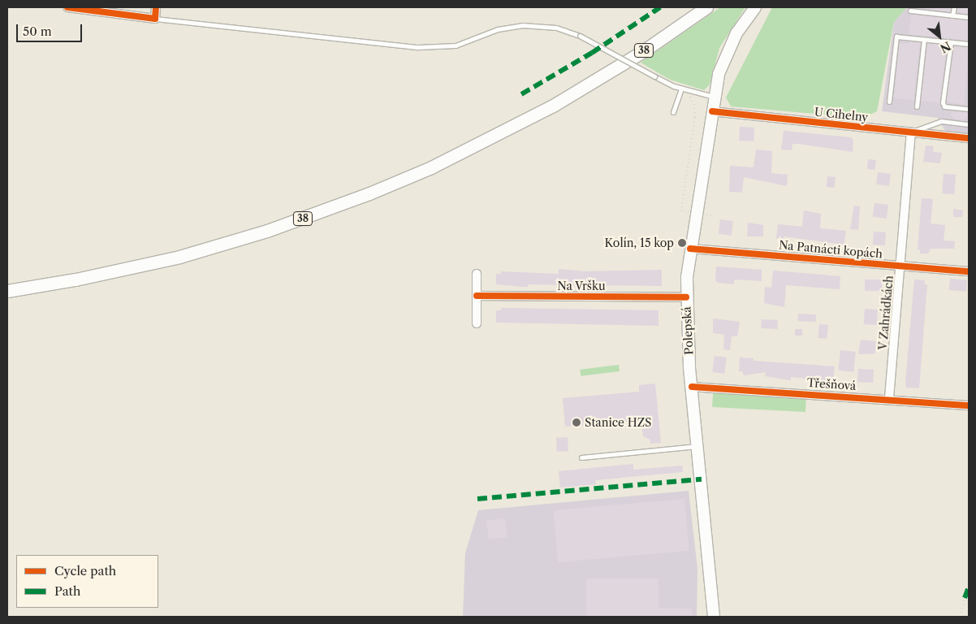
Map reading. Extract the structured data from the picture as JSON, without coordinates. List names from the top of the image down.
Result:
{
  "streets": {
    "main road": ["38", "Polepská"],
    "street": [
      "U Cihelny",
      "Na Patnácti kopách",
      "Na Vršku",
      "V Zahrádkách",
      "Třešňová"
    ]
  },
  "crossings": [
    ["U Cihelny", "V Zahrádkách"],
    ["U Cihelny", "Polepská"],
    ["Na Patnácti kopách", "V Zahrádkách"],
    ["Na Patnácti kopách", "Polepská"],
    ["Na Vršku", "Polepská"],
    ["V Zahrádkách", "Třešňová"],
    ["Polepská", "Třešňová"]
  ],
  "places": ["Kolín, 15 kop", "Stanice HZS"],
  "legend": ["Cycle path", "Path"],
  "scale_bar": "50 m",
  "north": "bottom right"
}
